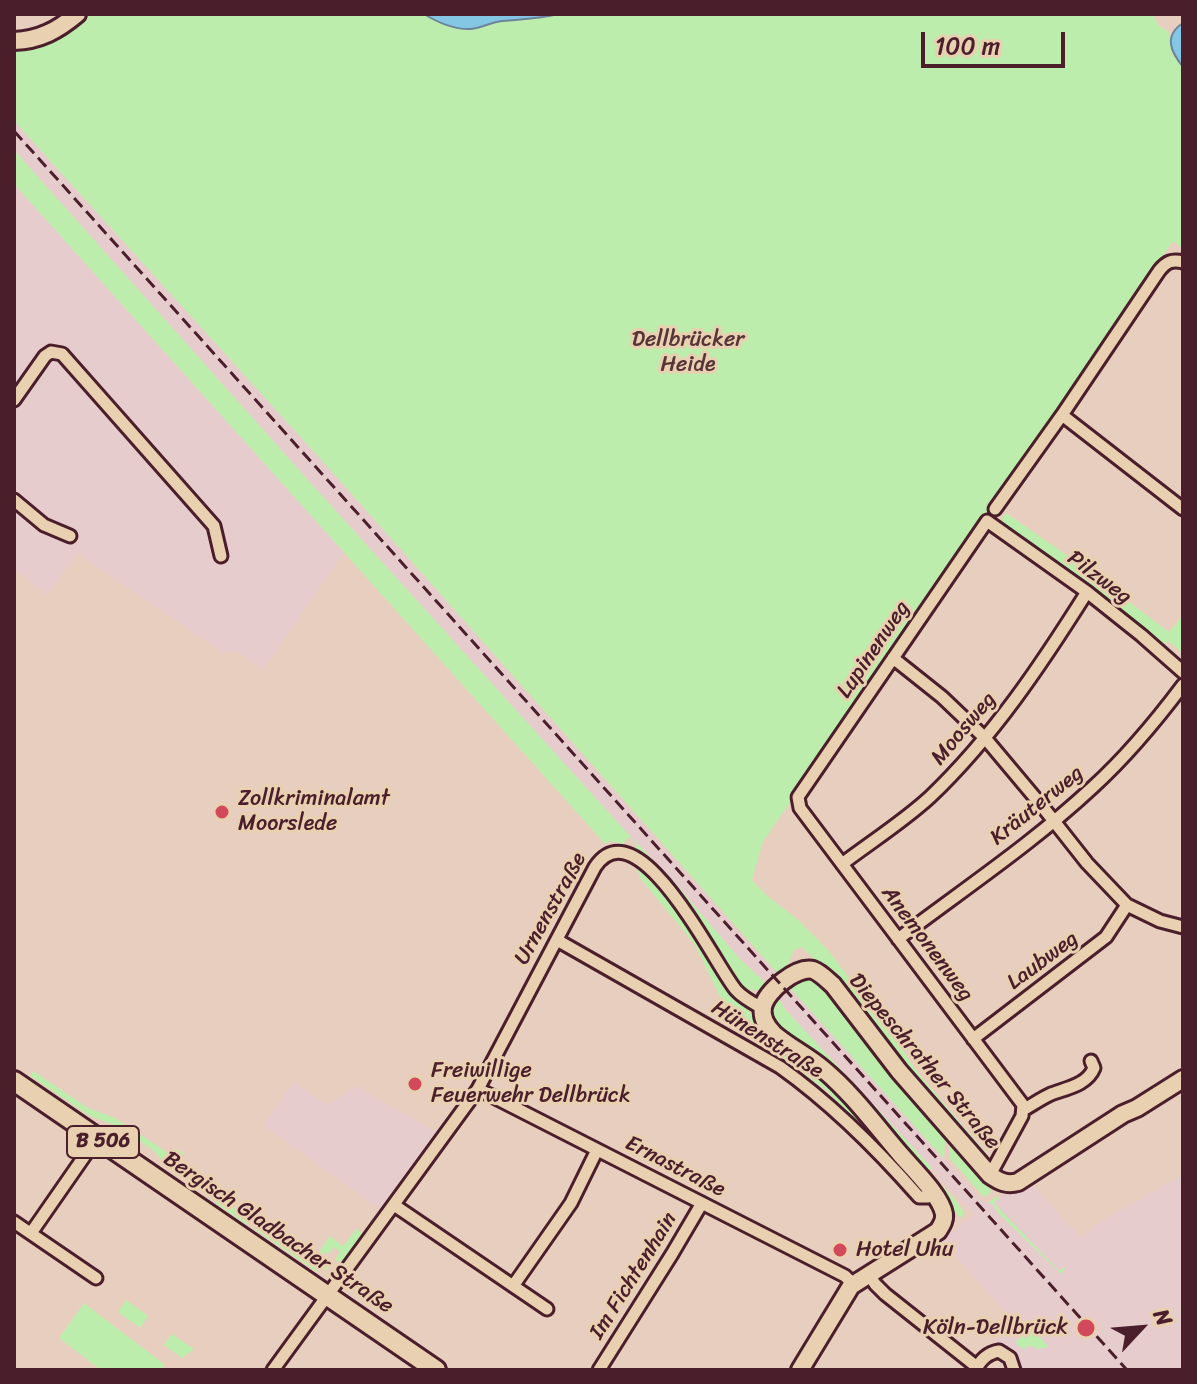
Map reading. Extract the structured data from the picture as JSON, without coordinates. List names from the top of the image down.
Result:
{
  "streets": {
    "main road": ["B 506", "Bergisch Gladbacher Straße"],
    "street": [
      "Pilzweg",
      "Lupinenweg",
      "Moosweg",
      "Kräuterweg",
      "Urnenstraße",
      "Anemonenweg",
      "Laubweg",
      "Hünenstraße",
      "Diepeschrather Straße",
      "Ernastraße",
      "Im Fichtenhain"
    ]
  },
  "crossings": [
    ["Pilzweg", "Lupinenweg"],
    ["Pilzweg", "Moosweg"],
    ["Lupinenweg", "Anemonenweg"],
    ["Moosweg", "Anemonenweg"],
    ["Kräuterweg", "Anemonenweg"],
    ["Urnenstraße", "Hünenstraße"],
    ["Urnenstraße", "Diepeschrather Straße"],
    ["Urnenstraße", "Ernastraße"],
    ["Urnenstraße", "Bergisch Gladbacher Straße"],
    ["Anemonenweg", "Laubweg"],
    ["Ernastraße", "Im Fichtenhain"]
  ],
  "parks": ["Dellbrücker Heide"],
  "places": [
    "Zollkriminalamt Moorslede",
    "Freiwillige Feuerwehr Dellbrück",
    "Hotel Uhu",
    "Köln-Dellbrück"
  ],
  "scale_bar": "100 m",
  "north": "top right"
}
